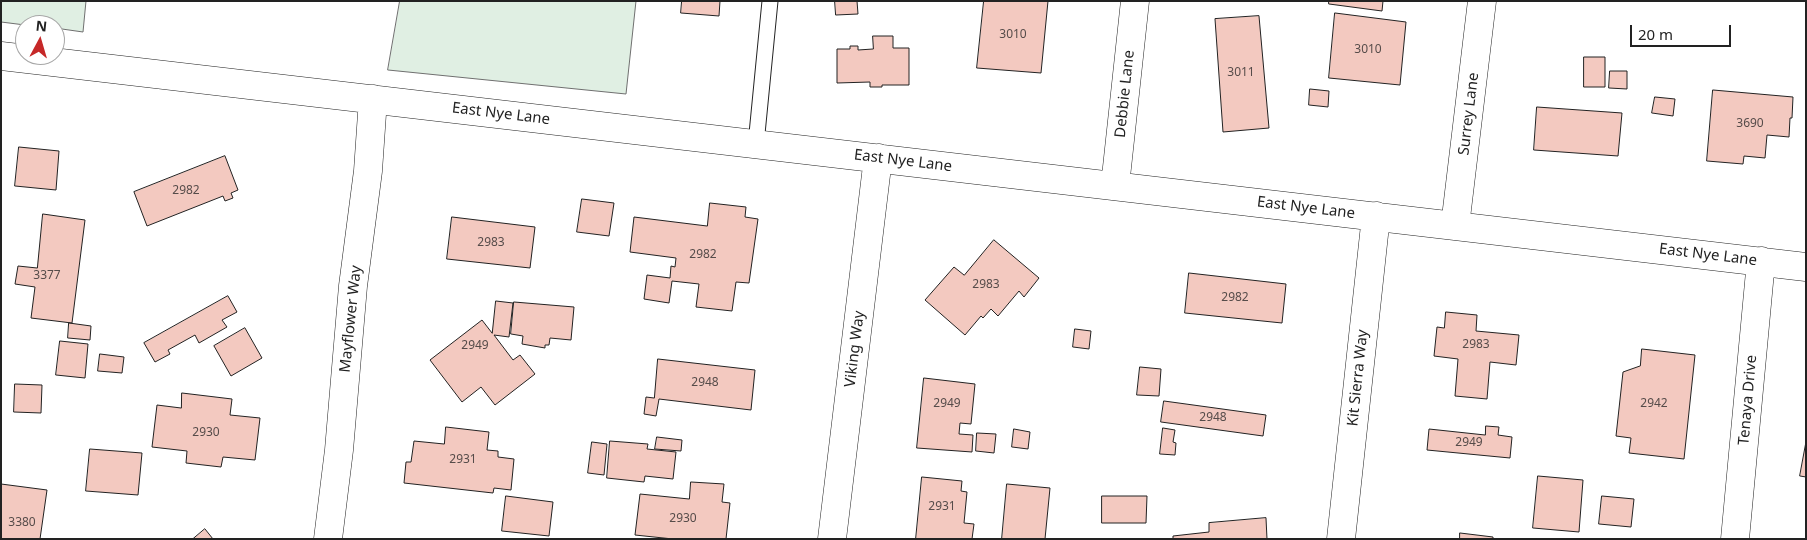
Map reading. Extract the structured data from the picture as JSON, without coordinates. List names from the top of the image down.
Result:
{
  "streets": {
    "street": [
      "Debbie Lane",
      "East Nye Lane",
      "Surrey Lane",
      "Mayflower Way",
      "Viking Way",
      "Kit Sierra Way",
      "Tenaya Drive"
    ]
  },
  "crossings": [
    ["Debbie Lane", "East Nye Lane"],
    ["East Nye Lane", "Surrey Lane"],
    ["East Nye Lane", "Mayflower Way"],
    ["East Nye Lane", "Viking Way"],
    ["East Nye Lane", "Kit Sierra Way"],
    ["East Nye Lane", "Tenaya Drive"]
  ],
  "house_numbers": [
    "3010",
    "3010",
    "3011",
    "3690",
    "2982",
    "2983",
    "2982",
    "3377",
    "2983",
    "2982",
    "2983",
    "2949",
    "2948",
    "2949",
    "2942",
    "2948",
    "2930",
    "2949",
    "2931",
    "2931",
    "2930",
    "3380"
  ],
  "scale_bar": "20 m",
  "north": "top"
}
